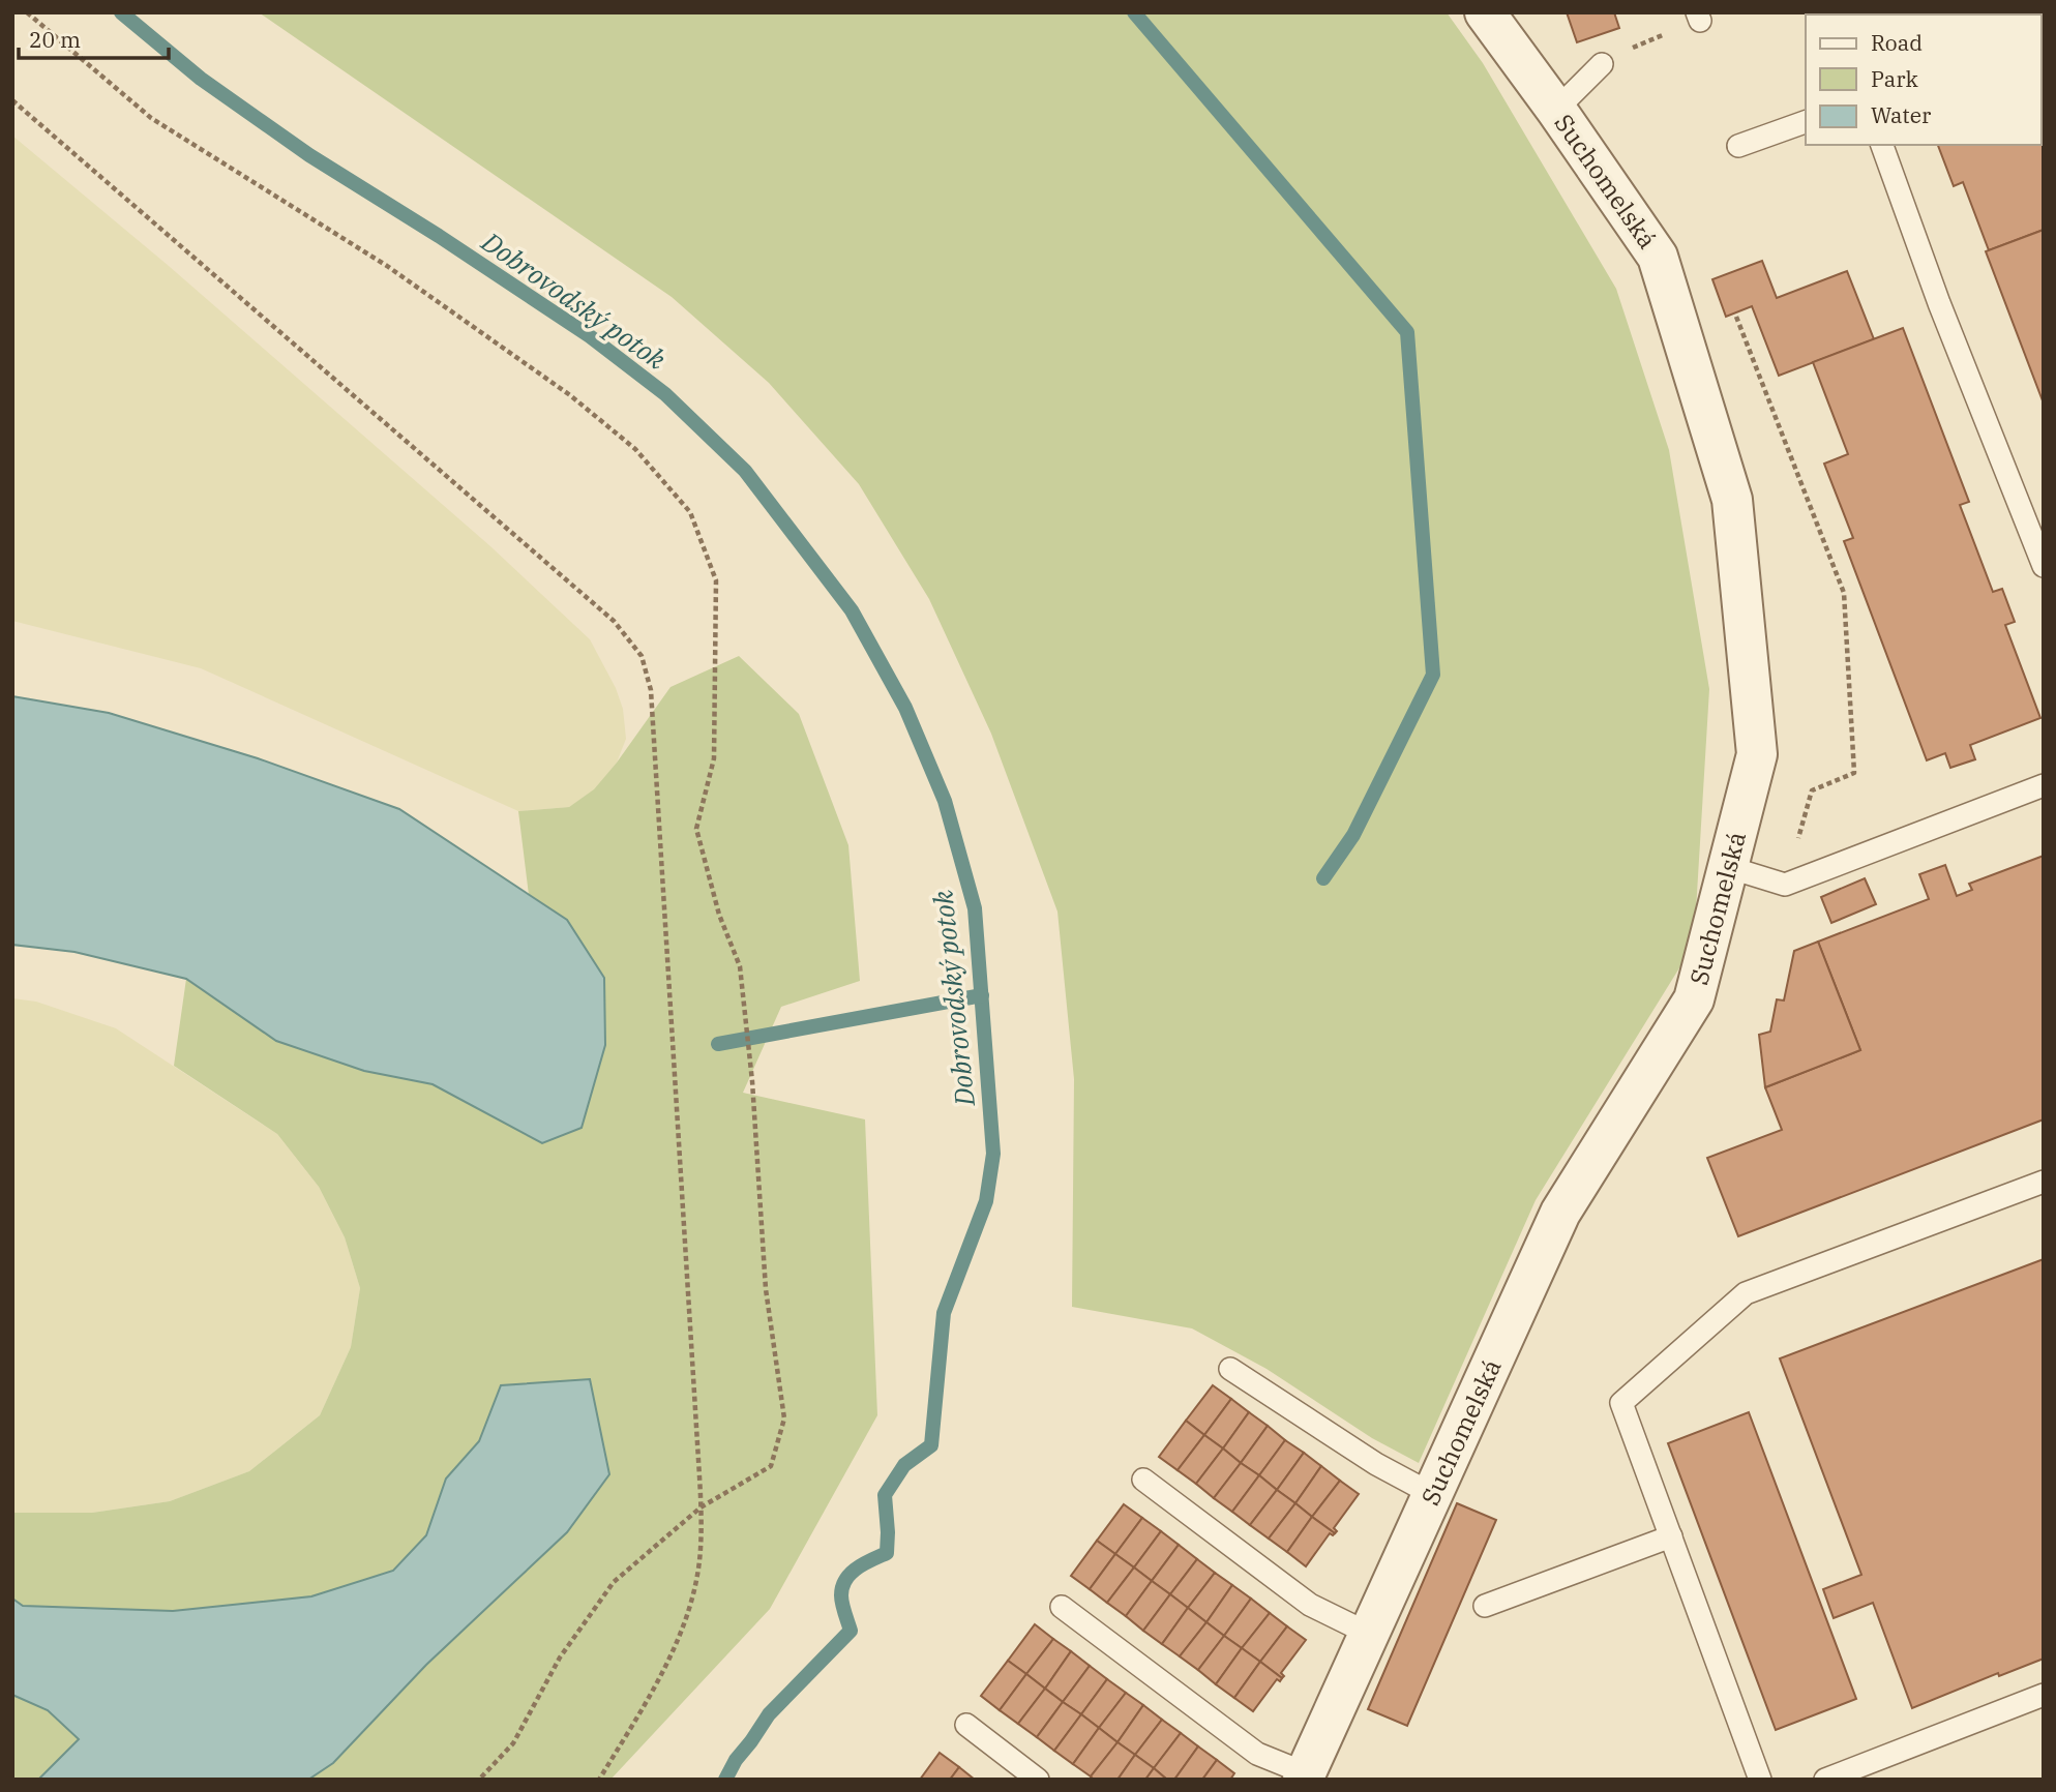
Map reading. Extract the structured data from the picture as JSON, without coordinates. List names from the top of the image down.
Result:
{
  "streets": {
    "street": ["Suchomelská"]
  },
  "water": ["Dobrovodský potok"],
  "legend": ["Road", "Park", "Water"],
  "scale_bar": "20 m"
}
